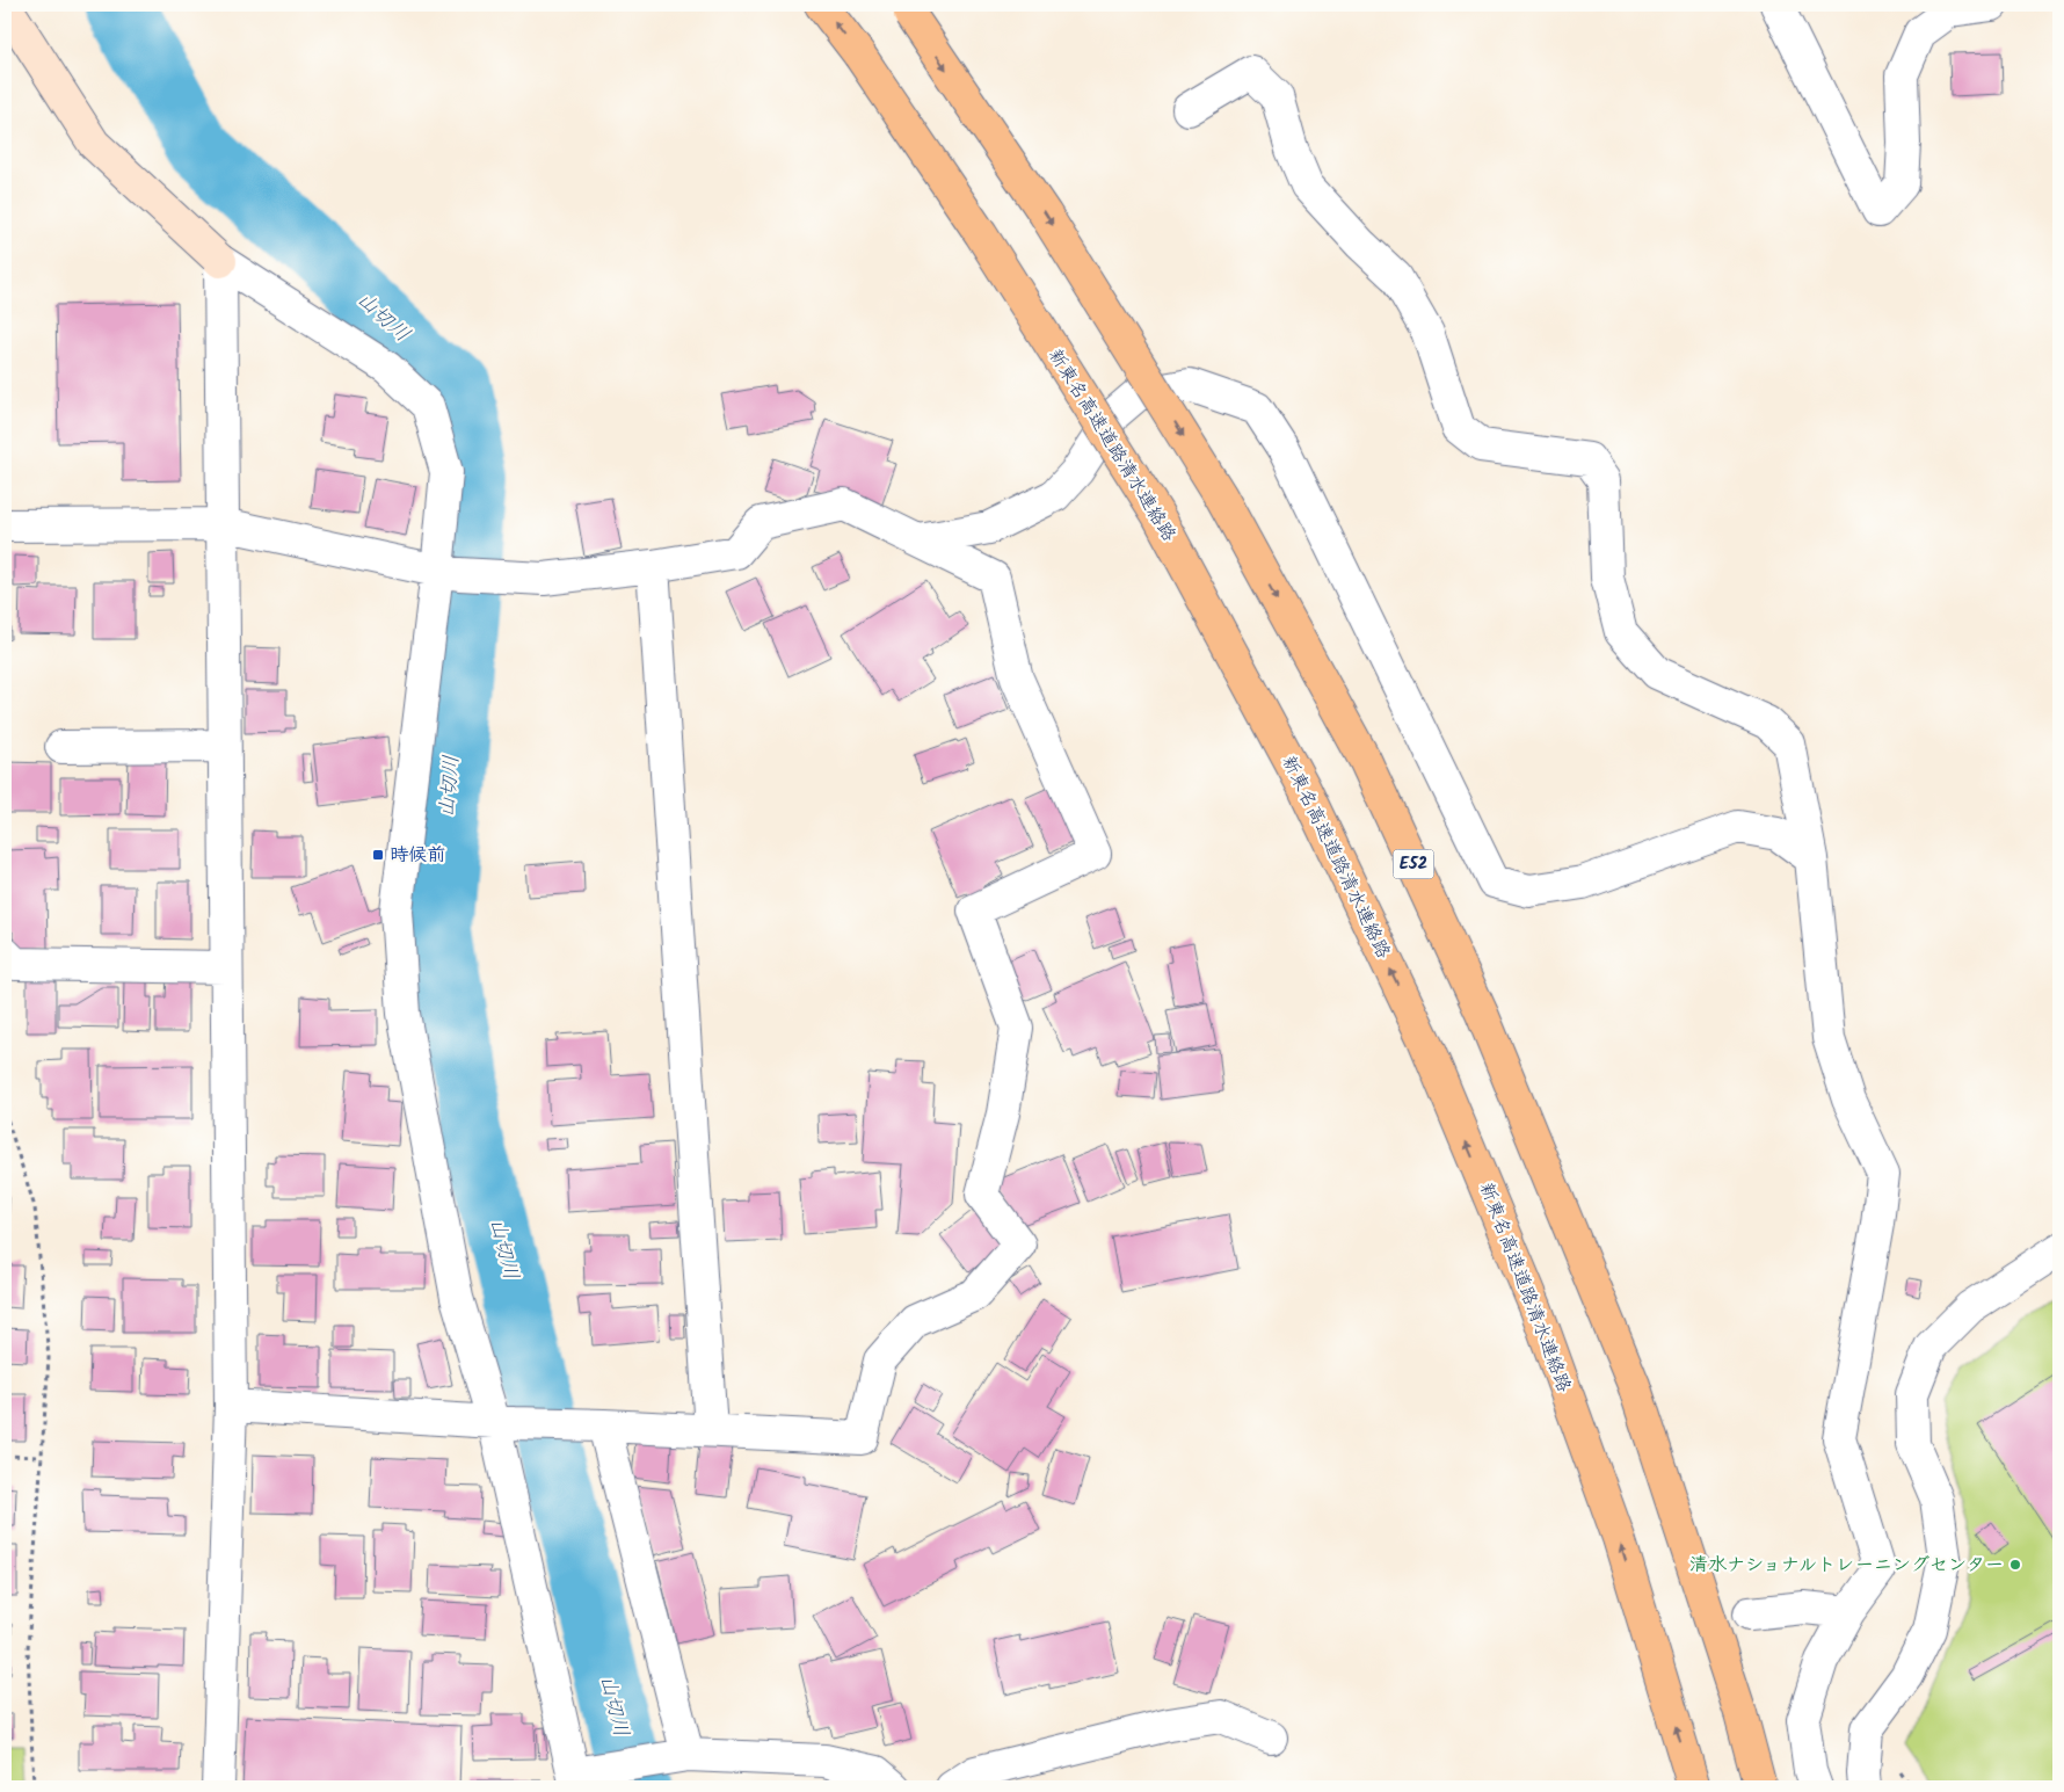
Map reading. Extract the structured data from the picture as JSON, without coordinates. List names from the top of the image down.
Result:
{
  "streets": {
    "highway": ["新東名高速道路清水連絡路", "E52"]
  },
  "water": ["山切川"],
  "places": {
    "transit": ["時候前"],
    "other": ["清水ナショナルトレーニングセンター"]
  }
}
